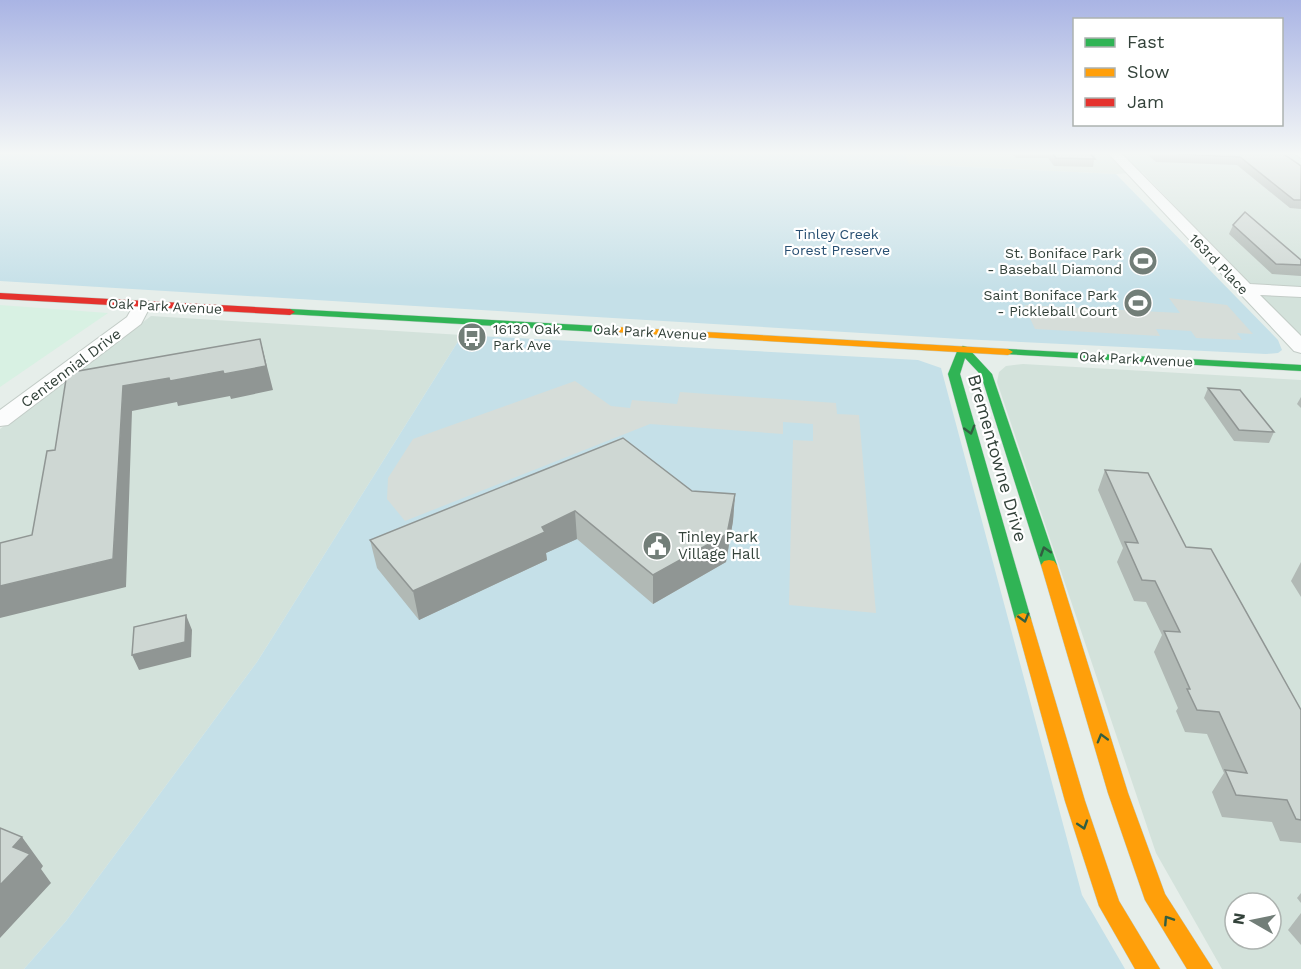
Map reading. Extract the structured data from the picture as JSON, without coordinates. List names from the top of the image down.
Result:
{
  "streets": {
    "street": [
      "163rd Place",
      "Oak Park Avenue",
      "Centennial Drive",
      "Brementowne Drive"
    ]
  },
  "crossings": [
    ["Oak Park Avenue", "Centennial Drive"],
    ["Oak Park Avenue", "Brementowne Drive"]
  ],
  "parks": ["Tinley Creek Forest Preserve"],
  "places": {
    "sports": ["St. Boniface Park - Baseball Diamond", "Saint Boniface Park - Pickleball Court"],
    "bus stop": ["16130 Oak Park Ave"],
    "public building": ["Tinley Park Village Hall"]
  },
  "legend": ["Fast", "Slow", "Jam"],
  "north": "left"
}
